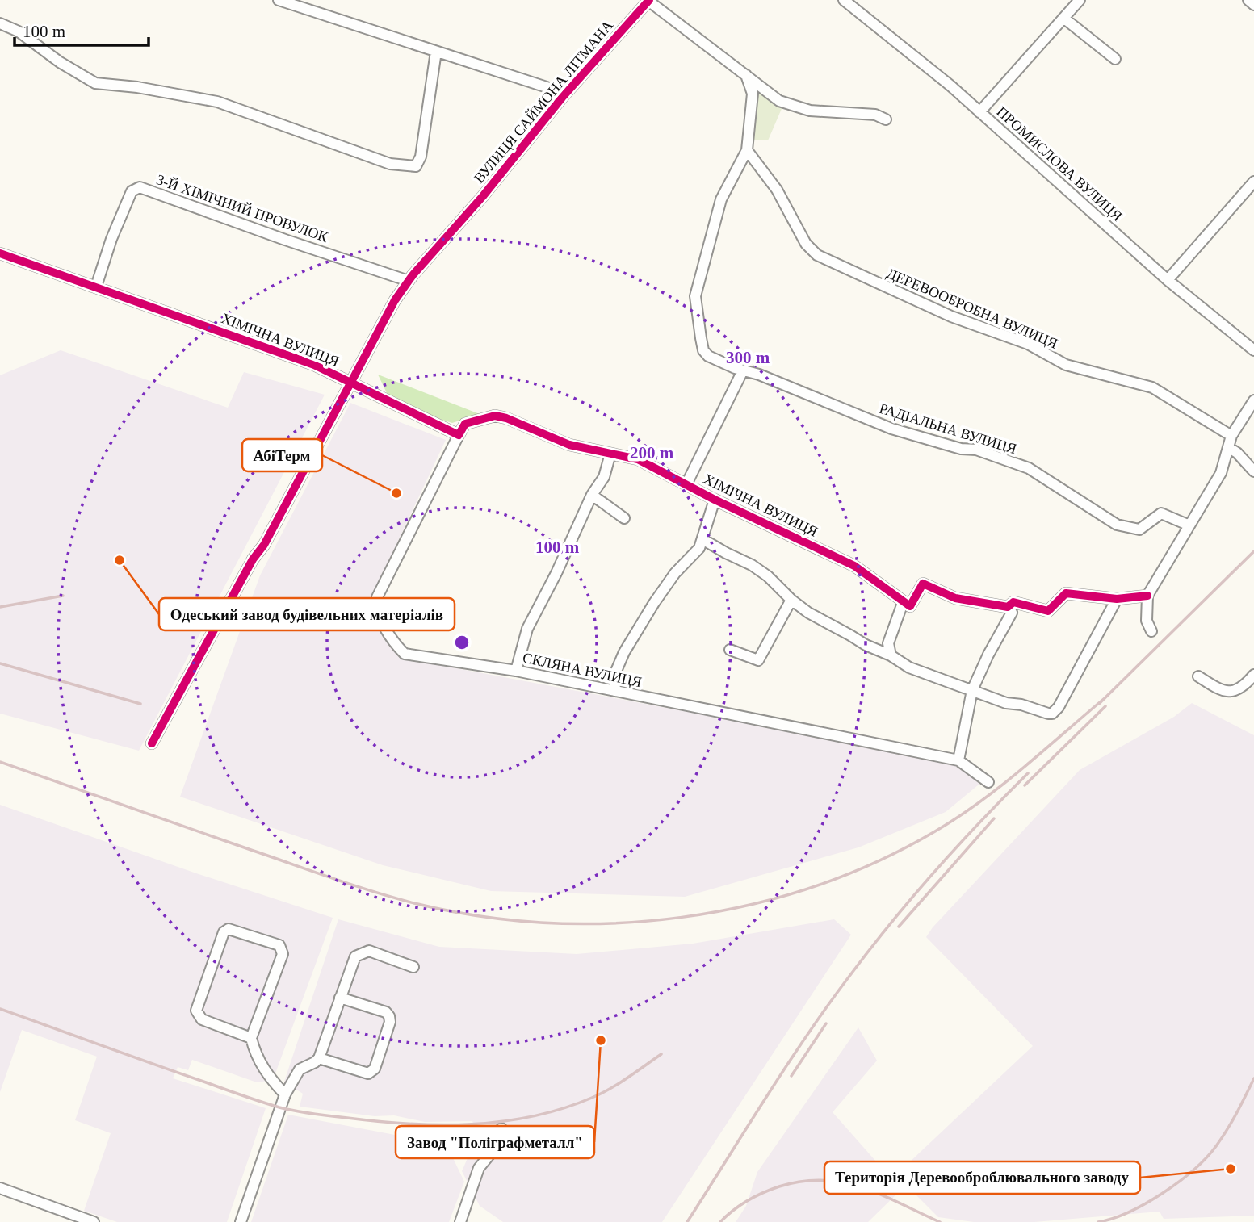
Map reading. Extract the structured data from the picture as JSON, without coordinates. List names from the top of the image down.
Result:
{
  "streets": {
    "street": [
      "ВУЛИЦЯ САЙМОНА ЛІТМАНА",
      "ПРОМИСЛОВА ВУЛИЦЯ",
      "3-Й ХІМІЧНИЙ ПРОВУЛОК",
      "ДЕРЕВООБРОБНА ВУЛИЦЯ",
      "ХІМІЧНА ВУЛИЦЯ",
      "РАДІАЛЬНА ВУЛИЦЯ",
      "СКЛЯНА ВУЛИЦЯ"
    ]
  },
  "crossings": [
    ["ВУЛИЦЯ САЙМОНА ЛІТМАНА", "3-Й ХІМІЧНИЙ ПРОВУЛОК"],
    ["3-Й ХІМІЧНИЙ ПРОВУЛОК", "ХІМІЧНА ВУЛИЦЯ"],
    ["ДЕРЕВООБРОБНА ВУЛИЦЯ", "РАДІАЛЬНА ВУЛИЦЯ"],
    ["ХІМІЧНА ВУЛИЦЯ", "СКЛЯНА ВУЛИЦЯ"]
  ],
  "places": [
    "АбіТерм",
    "Одеський завод будівельних матеріалів",
    "Завод \"Поліграфметалл\"",
    "Територія Деревооброблювального заводу"
  ],
  "scale_bar": "100 m",
  "rings": ["300 m", "200 m", "100 m"]
}
